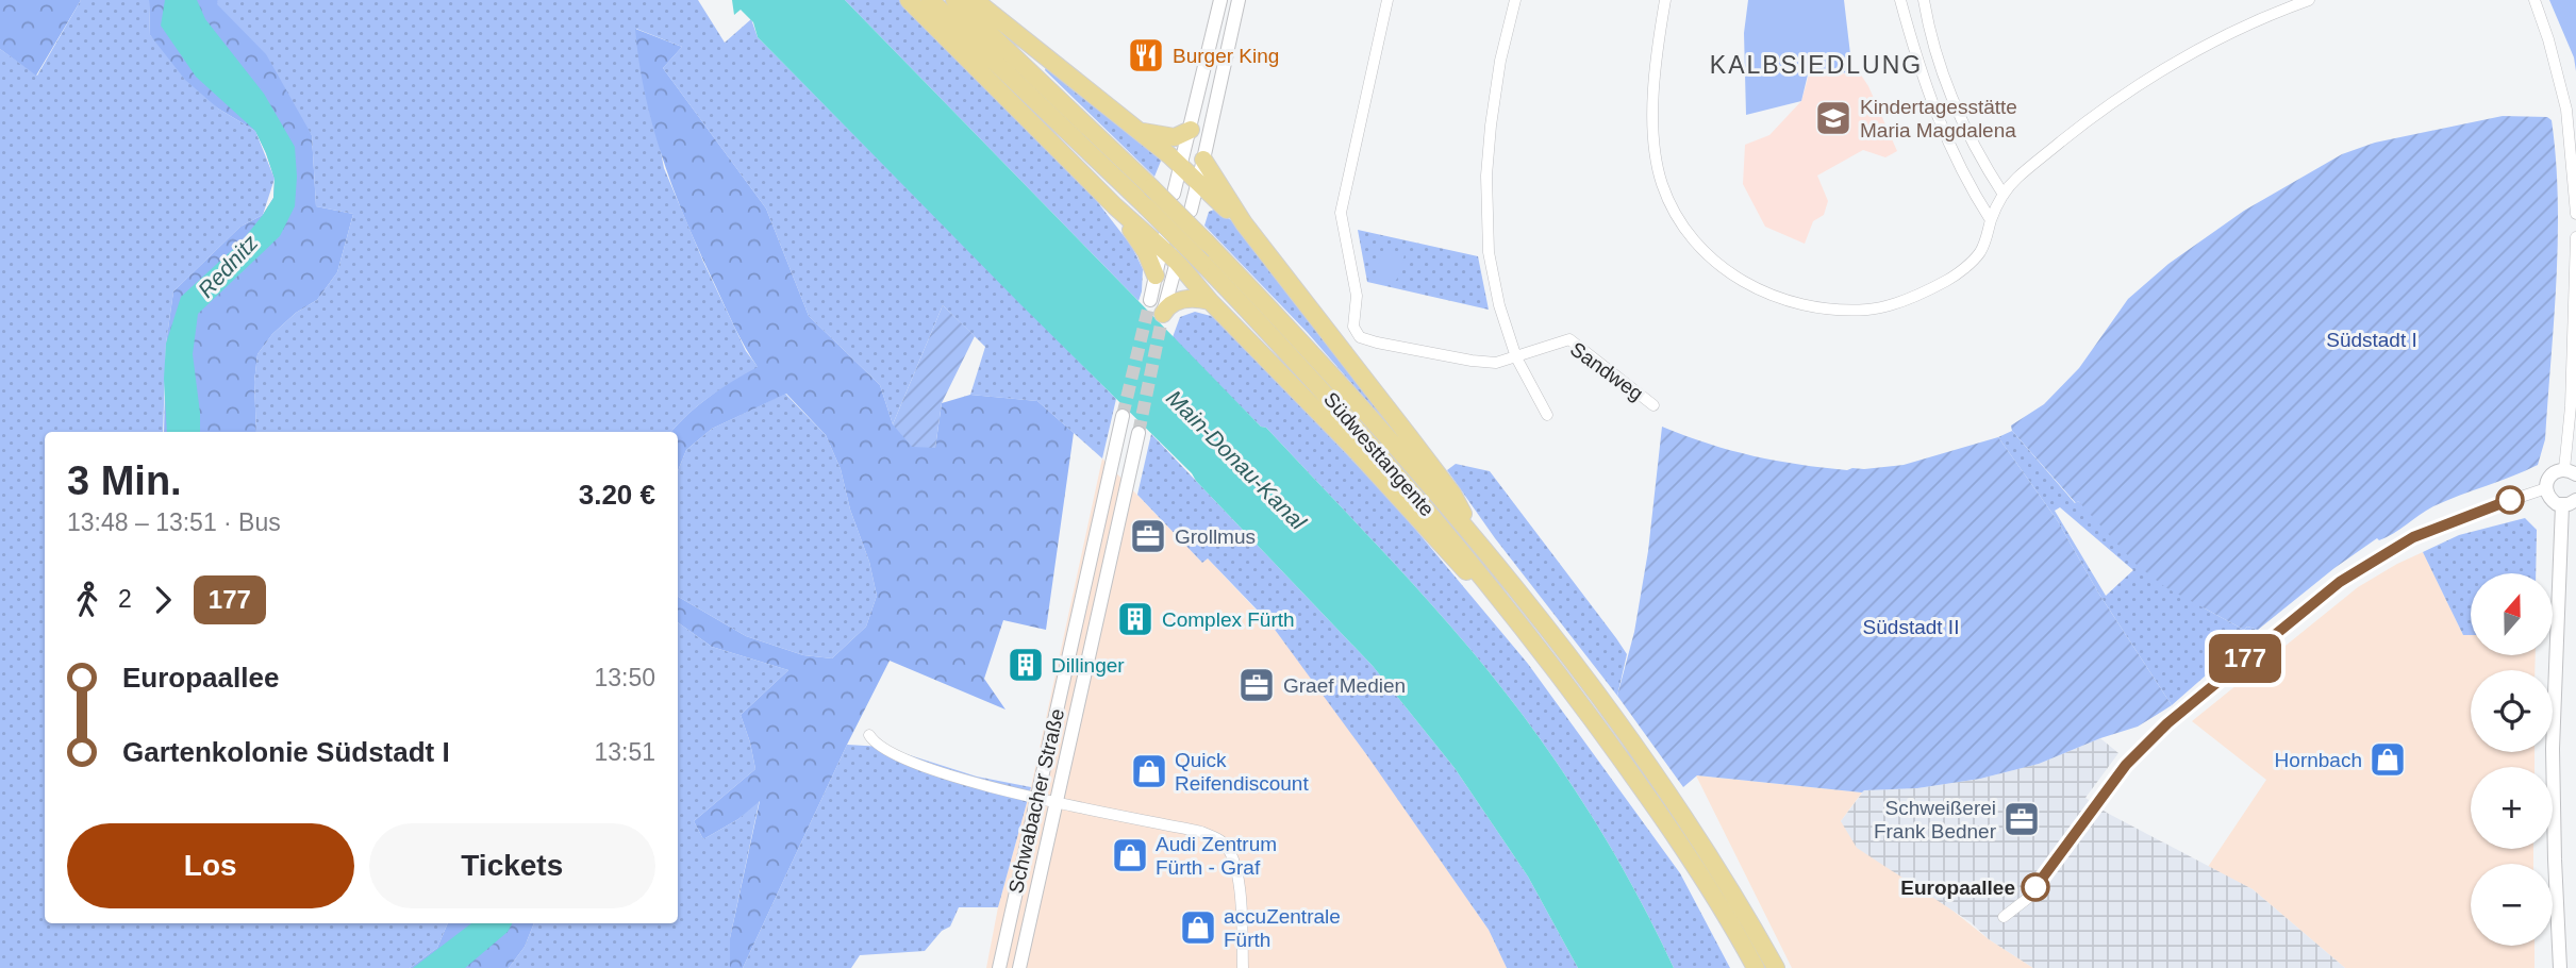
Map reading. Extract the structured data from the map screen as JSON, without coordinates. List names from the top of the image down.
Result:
{
  "streets": {
    "highway": ["Südwesttangente"],
    "main road": ["Schwabacher Straße"],
    "street": ["Sandweg"]
  },
  "districts": ["KALBSIEDLUNG"],
  "water": ["Rednitz", "Main-Donau-Kanal"],
  "parks": ["Südstadt I", "Südstadt II"],
  "places": {
    "restaurant": ["Burger King"],
    "school or university": ["Kindertagesstätte Maria Magdalena"],
    "office": ["Grollmus", "Graef Medien", "Schweißerei Frank Bedner"],
    "building": ["Complex Fürth", "Dillinger"],
    "shop": [
      "Hornbach",
      "Quick Reifendiscount",
      "Audi Zentrum Fürth - Graf",
      "accuZentrale Fürth"
    ],
    "other": ["Europaallee"]
  },
  "lines": ["bus line 177"],
  "north": "top",
  "page": {
    "on_map": "177",
    "heading": ["3 Min.", "13:48 – 13:51 · Bus", "3.20 €"],
    "legs": ["2", "177"],
    "map_buttons": ["+", "−"],
    "list": [
      {
        "name": "Europaallee",
        "value": "13:50"
      },
      {
        "name": "Gartenkolonie Südstadt I",
        "value": "13:51"
      }
    ],
    "buttons": ["Los", "Tickets"]
  }
}
